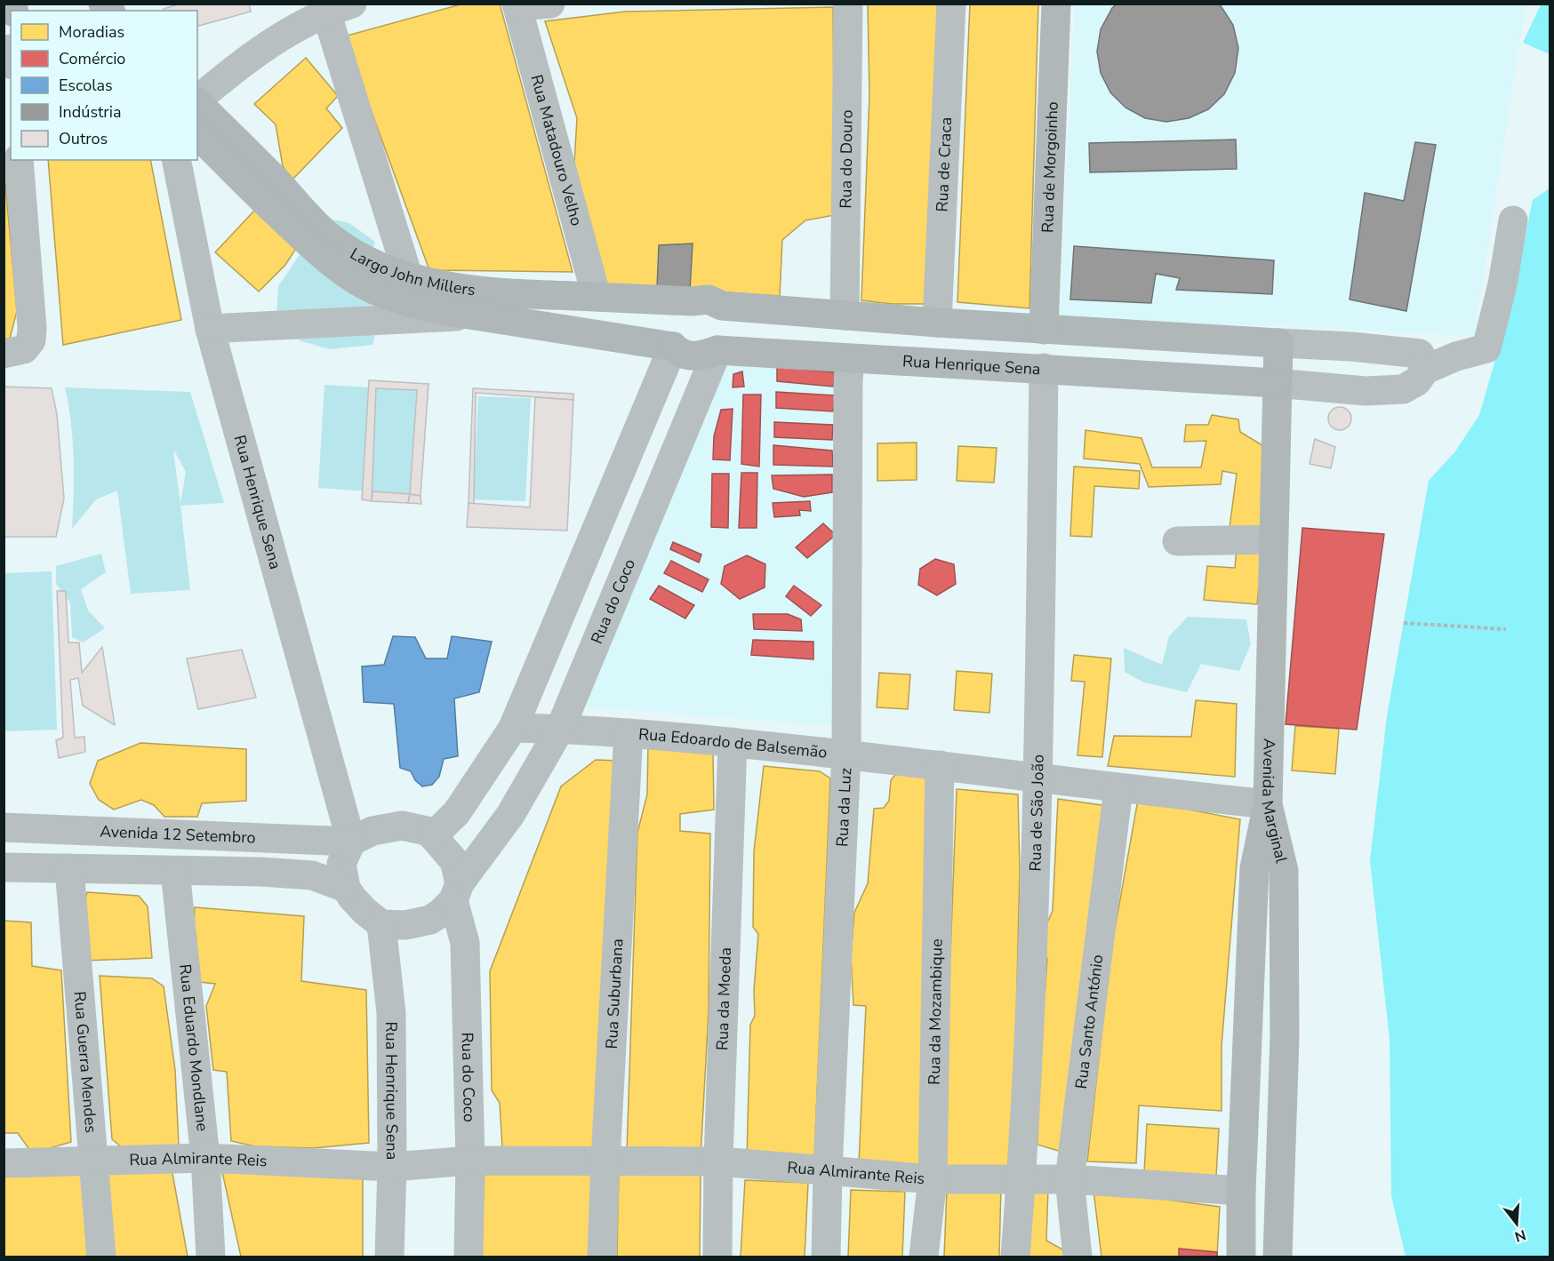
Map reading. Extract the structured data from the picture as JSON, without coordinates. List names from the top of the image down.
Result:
{
  "streets": {
    "main road": [
      "Rua de Morgoinho",
      "Largo John Millers",
      "Rua Henrique Sena",
      "Rua do Coco",
      "Avenida Marginal"
    ],
    "street": [
      "Rua Matadouro Velho",
      "Rua do Douro",
      "Rua de Craca",
      "Rua Edoardo de Balsemão",
      "Rua da Luz",
      "Rua de São João",
      "Avenida 12 Setembro",
      "Rua Suburbana",
      "Rua da Moeda",
      "Rua da Mozambique",
      "Rua Santo António",
      "Rua Eduardo Mondlane",
      "Rua Guerra Mendes",
      "Rua Almirante Reis"
    ]
  },
  "crossings": [
    ["Rua Matadouro Velho", "Largo John Millers"],
    ["Largo John Millers", "Rua Henrique Sena"],
    ["Largo John Millers", "Rua do Coco"],
    ["Rua Henrique Sena", "Rua do Coco"],
    ["Rua Henrique Sena", "Avenida Marginal"],
    ["Rua Henrique Sena", "Rua da Luz"],
    ["Rua Henrique Sena", "Rua de São João"],
    ["Rua Henrique Sena", "Avenida 12 Setembro"],
    ["Rua Henrique Sena", "Rua Almirante Reis"],
    ["Rua do Coco", "Rua Edoardo de Balsemão"],
    ["Rua do Coco", "Avenida 12 Setembro"],
    ["Rua do Coco", "Rua Almirante Reis"],
    ["Rua Edoardo de Balsemão", "Avenida Marginal"],
    ["Rua Edoardo de Balsemão", "Rua da Luz"],
    ["Rua Edoardo de Balsemão", "Rua de São João"],
    ["Rua Edoardo de Balsemão", "Rua Suburbana"],
    ["Rua Edoardo de Balsemão", "Rua da Moeda"],
    ["Rua Edoardo de Balsemão", "Rua da Mozambique"],
    ["Rua Edoardo de Balsemão", "Rua Santo António"],
    ["Rua da Luz", "Rua Almirante Reis"],
    ["Rua de São João", "Rua Almirante Reis"],
    ["Rua Suburbana", "Rua Almirante Reis"],
    ["Rua da Moeda", "Rua Almirante Reis"],
    ["Rua da Mozambique", "Rua Almirante Reis"],
    ["Rua Santo António", "Rua Almirante Reis"],
    ["Rua Eduardo Mondlane", "Rua Almirante Reis"],
    ["Rua Guerra Mendes", "Rua Almirante Reis"]
  ],
  "legend": [
    "Moradias",
    "Comércio",
    "Escolas",
    "Indústria",
    "Outros"
  ],
  "north": "bottom"
}
